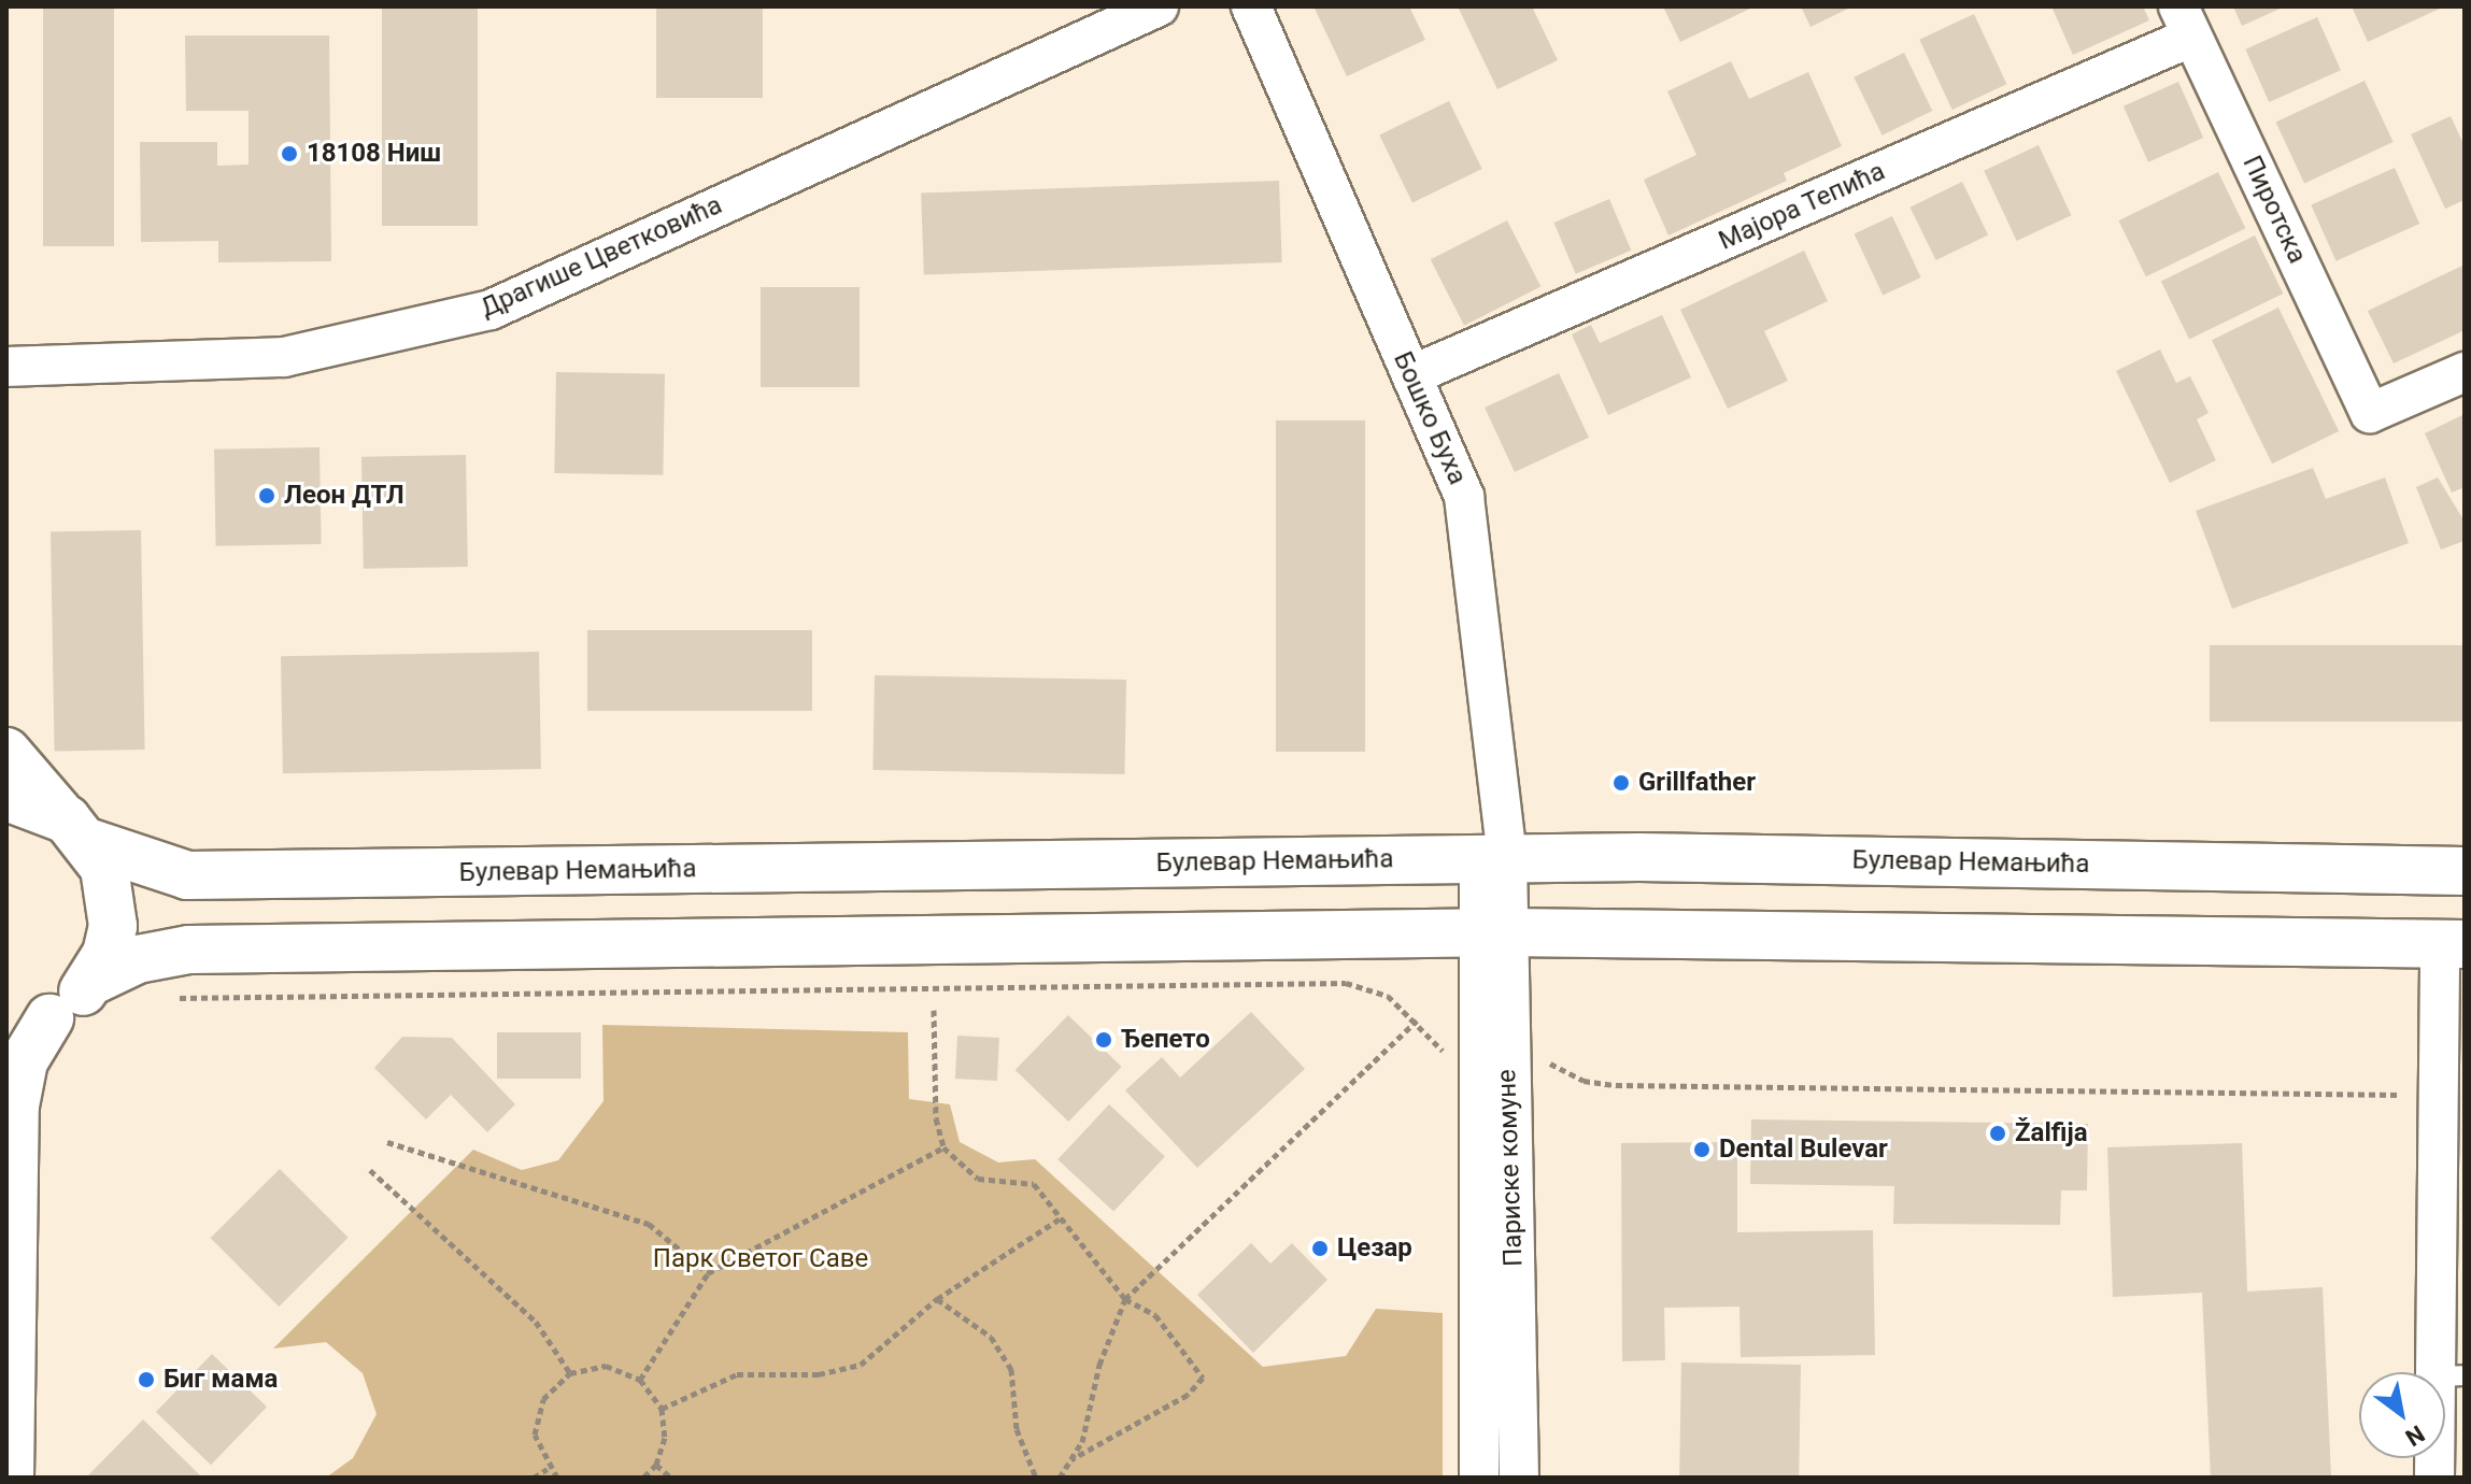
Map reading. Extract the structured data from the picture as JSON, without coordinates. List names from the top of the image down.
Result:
{
  "streets": {
    "street": [
      "Мајора Тепића",
      "Пиротска",
      "Драгише Цветковића",
      "Бошко Буха",
      "Булевар Немањића",
      "Париске комуне"
    ]
  },
  "crossings": [
    ["Мајора Тепића", "Пиротска"],
    ["Мајора Тепића", "Бошко Буха"],
    ["Бошко Буха", "Булевар Немањића"],
    ["Бошко Буха", "Париске комуне"],
    ["Булевар Немањића", "Париске комуне"]
  ],
  "parks": ["Парк Светог Саве"],
  "places": [
    "18108 Ниш",
    "Леон ДТЛ",
    "Grillfather",
    "Ђепето",
    "Žalfija",
    "Dental Bulevar",
    "Цезар",
    "Биг мама"
  ],
  "north": "bottom right"
}
